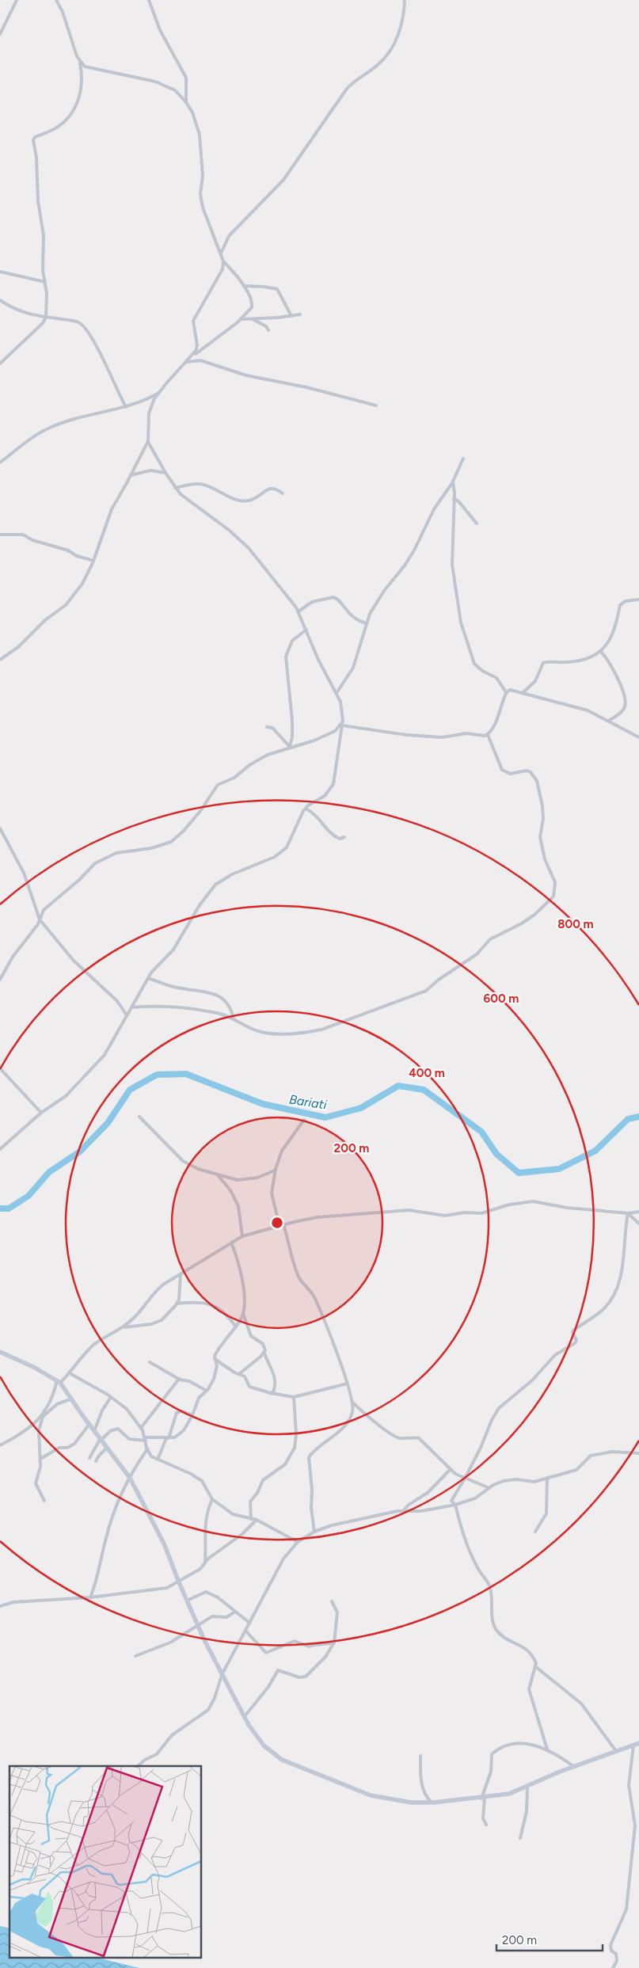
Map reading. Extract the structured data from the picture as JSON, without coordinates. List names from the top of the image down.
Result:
{
  "water": ["Bariati"],
  "scale_bar": "200 m",
  "rings": [
    "800 m",
    "600 m",
    "400 m",
    "200 m"
  ]
}
